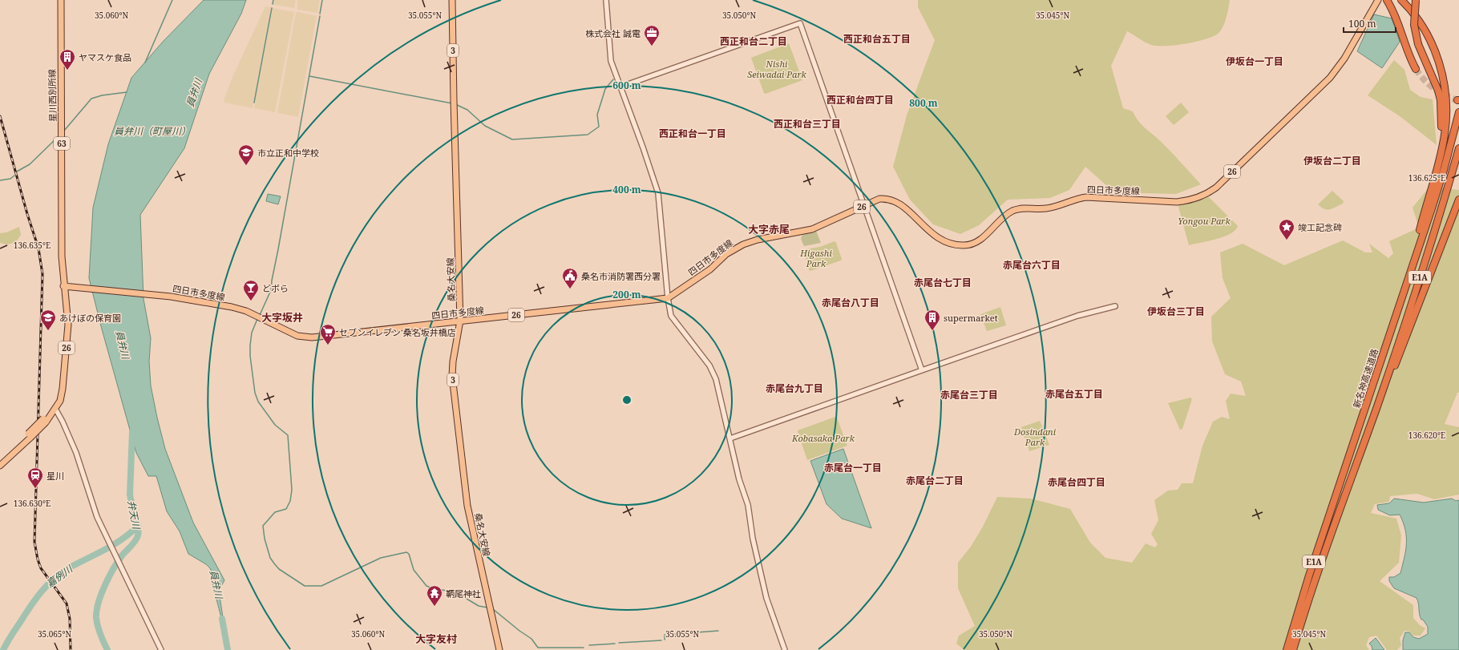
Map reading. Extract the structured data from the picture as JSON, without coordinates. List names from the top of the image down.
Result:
{
  "streets": {
    "highway": ["E1A", "新名神高速道路"],
    "main road": [
      "3",
      "星川西別所線",
      "63",
      "26",
      "四日市多度線",
      "桑名大安線"
    ]
  },
  "crossings": [
    ["星川西別所線", "26"],
    ["星川西別所線", "四日市多度線"],
    ["26", "四日市多度線"],
    ["四日市多度線", "桑名大安線"]
  ],
  "districts": [
    "西正和台五丁目",
    "西正和台二丁目",
    "伊坂台一丁目",
    "西正和台四丁目",
    "西正和台三丁目",
    "西正和台一丁目",
    "伊坂台二丁目",
    "大字赤尾",
    "赤尾台六丁目",
    "赤尾台七丁目",
    "赤尾台八丁目",
    "伊坂台三丁目",
    "大字坂井",
    "赤尾台九丁目",
    "赤尾台五丁目",
    "赤尾台三丁目",
    "赤尾台一丁目",
    "赤尾台二丁目",
    "赤尾台四丁目",
    "大字友村"
  ],
  "water": [
    "員弁川",
    "員弁川（町屋川）",
    "弁天川",
    "嘉例川"
  ],
  "parks": [
    "Nishi Seiwadai Park",
    "Yongou Park",
    "Higashi Park",
    "Dosindani Park",
    "Kobasaka Park"
  ],
  "places": {
    "office": ["株式会社 誠電"],
    "building": ["ヤマスケ食品", "supermarket"],
    "school or university": ["市立正和中学校", "あけぼの保育園"],
    "place": ["竣工記念碑"],
    "public building": ["桑名市消防署西分署"],
    "bar": ["どボら"],
    "supermarket": ["セブンイレブン 桑名坂井橋店"],
    "station": ["星川"],
    "temple": ["鞆尾神社"]
  },
  "scale_bar": "100 m",
  "coordinates": [
    "35.060°N",
    "35.055°N",
    "35.050°N",
    "35.045°N",
    "136.625°E",
    "136.635°E",
    "136.620°E",
    "136.630°E",
    "35.065°N"
  ],
  "rings": [
    "600 m",
    "800 m",
    "400 m",
    "200 m"
  ]
}
